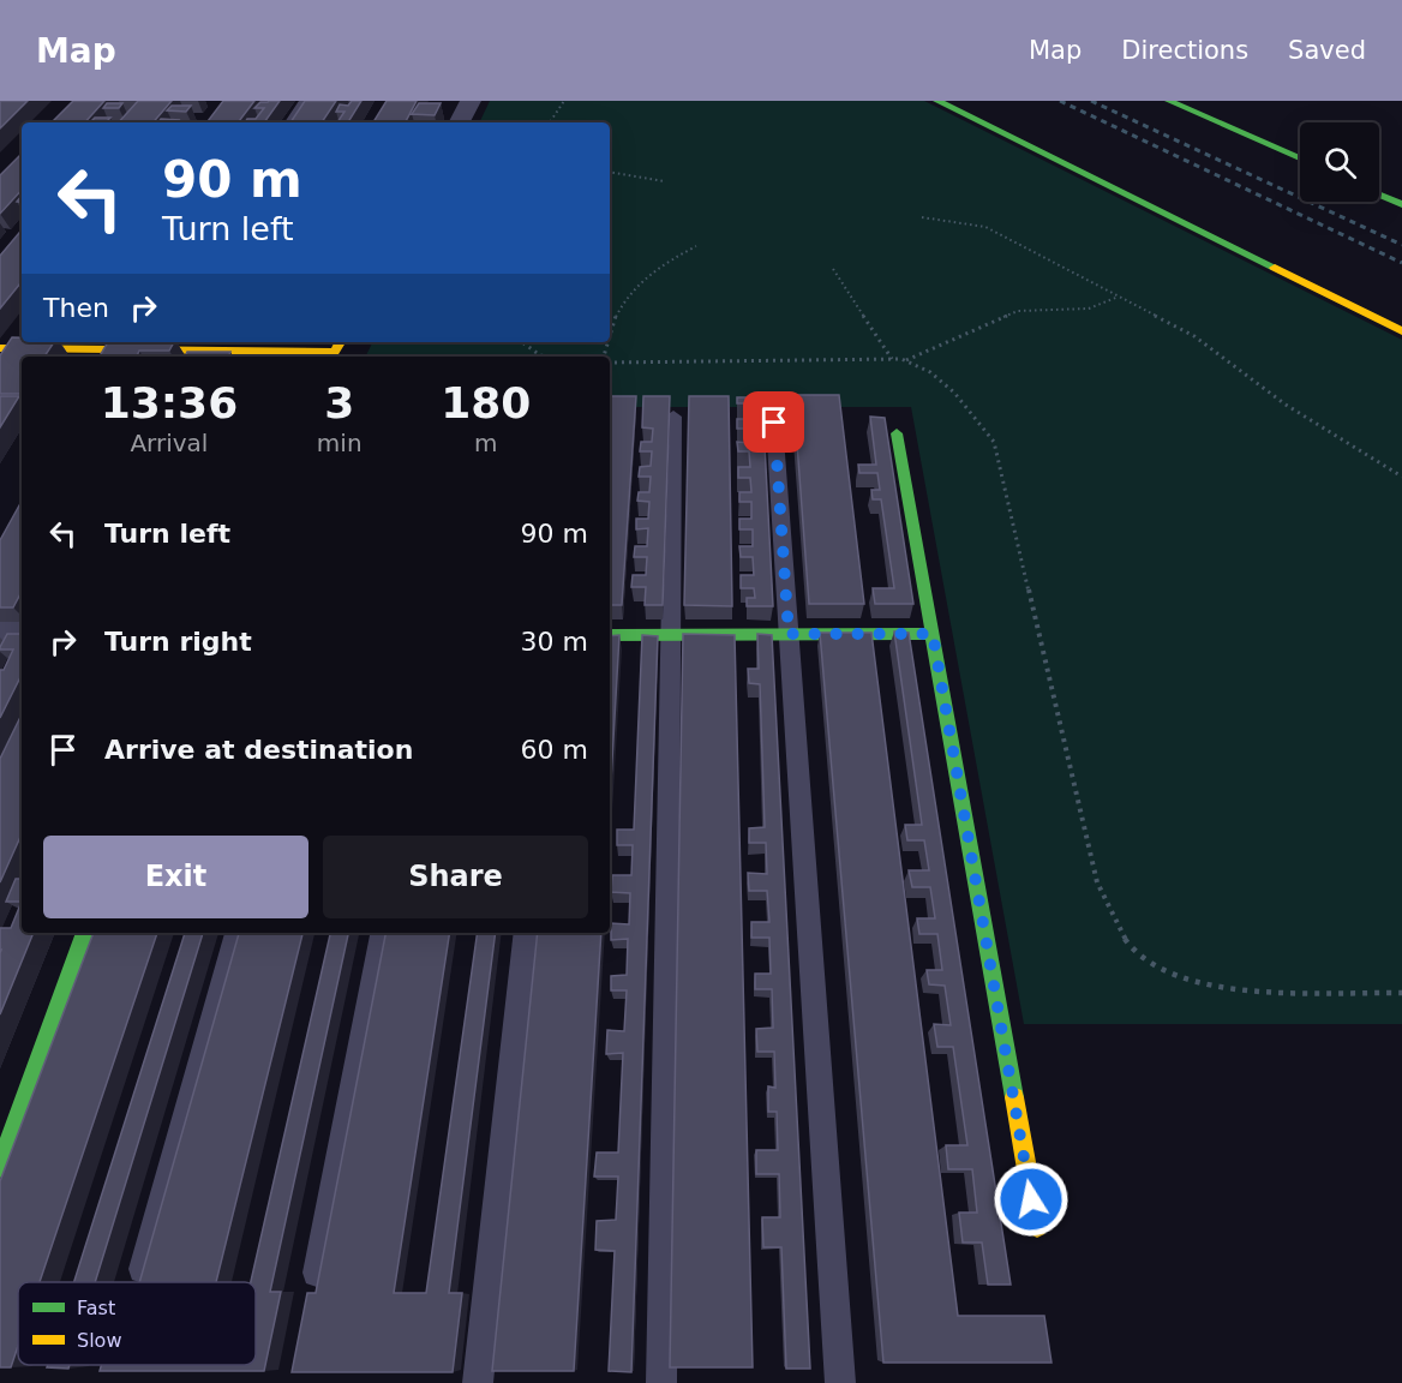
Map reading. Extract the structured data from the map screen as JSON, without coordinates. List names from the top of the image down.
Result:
{
  "legend": ["Fast", "Slow"],
  "page": {
    "header": "Map",
    "nav": ["Map", "Directions", "Saved"],
    "turn": ["90 m", "Turn left"],
    "then": "Then",
    "eta": [
      "13:36",
      "Arrival",
      "3",
      "min",
      "180",
      "m"
    ],
    "list": [
      {
        "name": "Turn left",
        "value": "90 m"
      },
      {
        "name": "Turn right",
        "value": "30 m"
      },
      {
        "name": "Arrive at destination",
        "value": "60 m"
      }
    ],
    "buttons": ["Exit", "Share"]
  }
}
